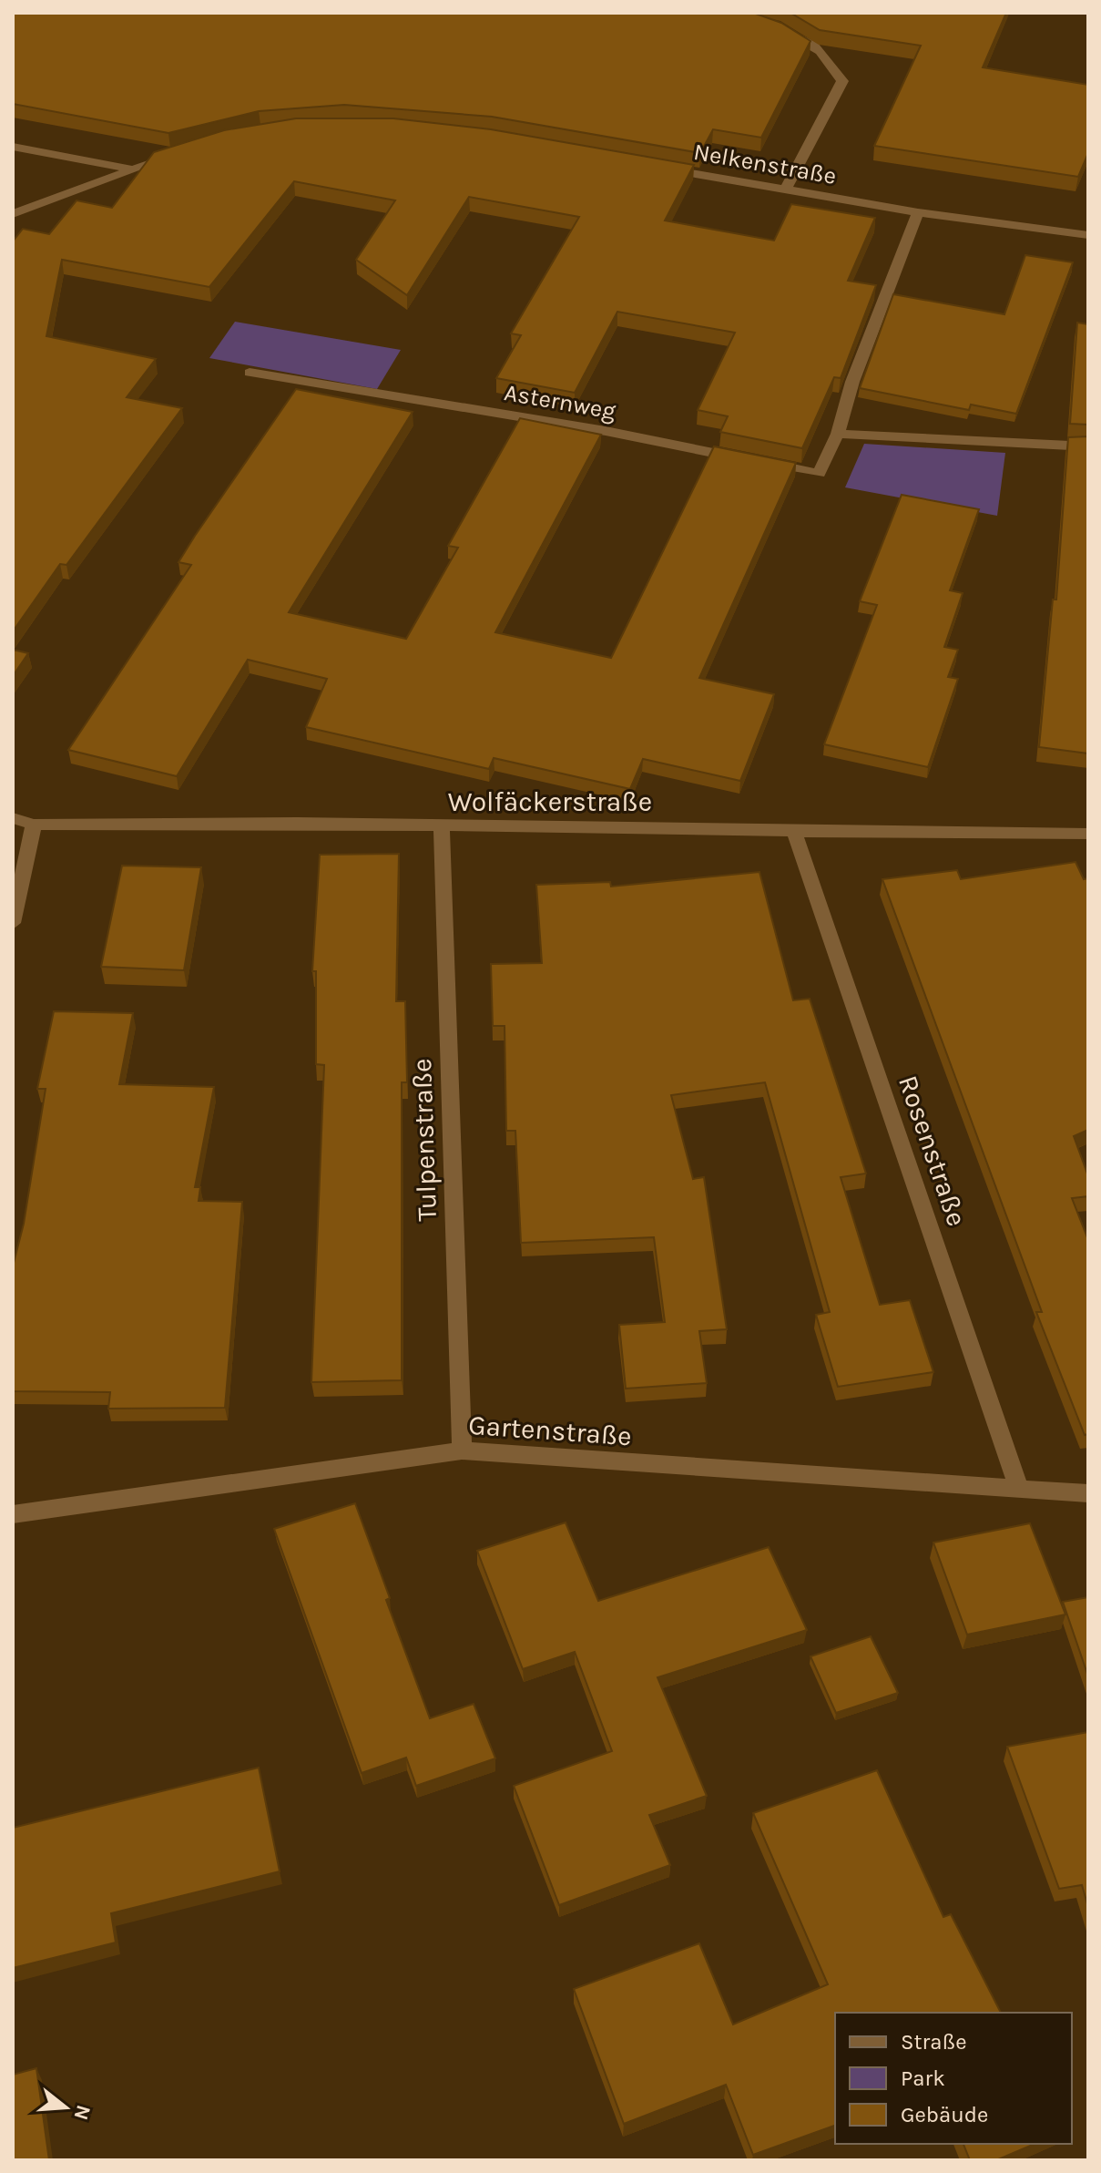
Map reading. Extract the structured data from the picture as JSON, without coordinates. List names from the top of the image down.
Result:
{
  "streets": {
    "street": [
      "Nelkenstraße",
      "Asternweg",
      "Wolfäckerstraße",
      "Tulpenstraße",
      "Rosenstraße",
      "Gartenstraße"
    ]
  },
  "crossings": [
    ["Nelkenstraße", "Asternweg"],
    ["Wolfäckerstraße", "Tulpenstraße"],
    ["Wolfäckerstraße", "Rosenstraße"],
    ["Tulpenstraße", "Gartenstraße"],
    ["Rosenstraße", "Gartenstraße"]
  ],
  "legend": ["Straße", "Park", "Gebäude"],
  "north": "right"
}
